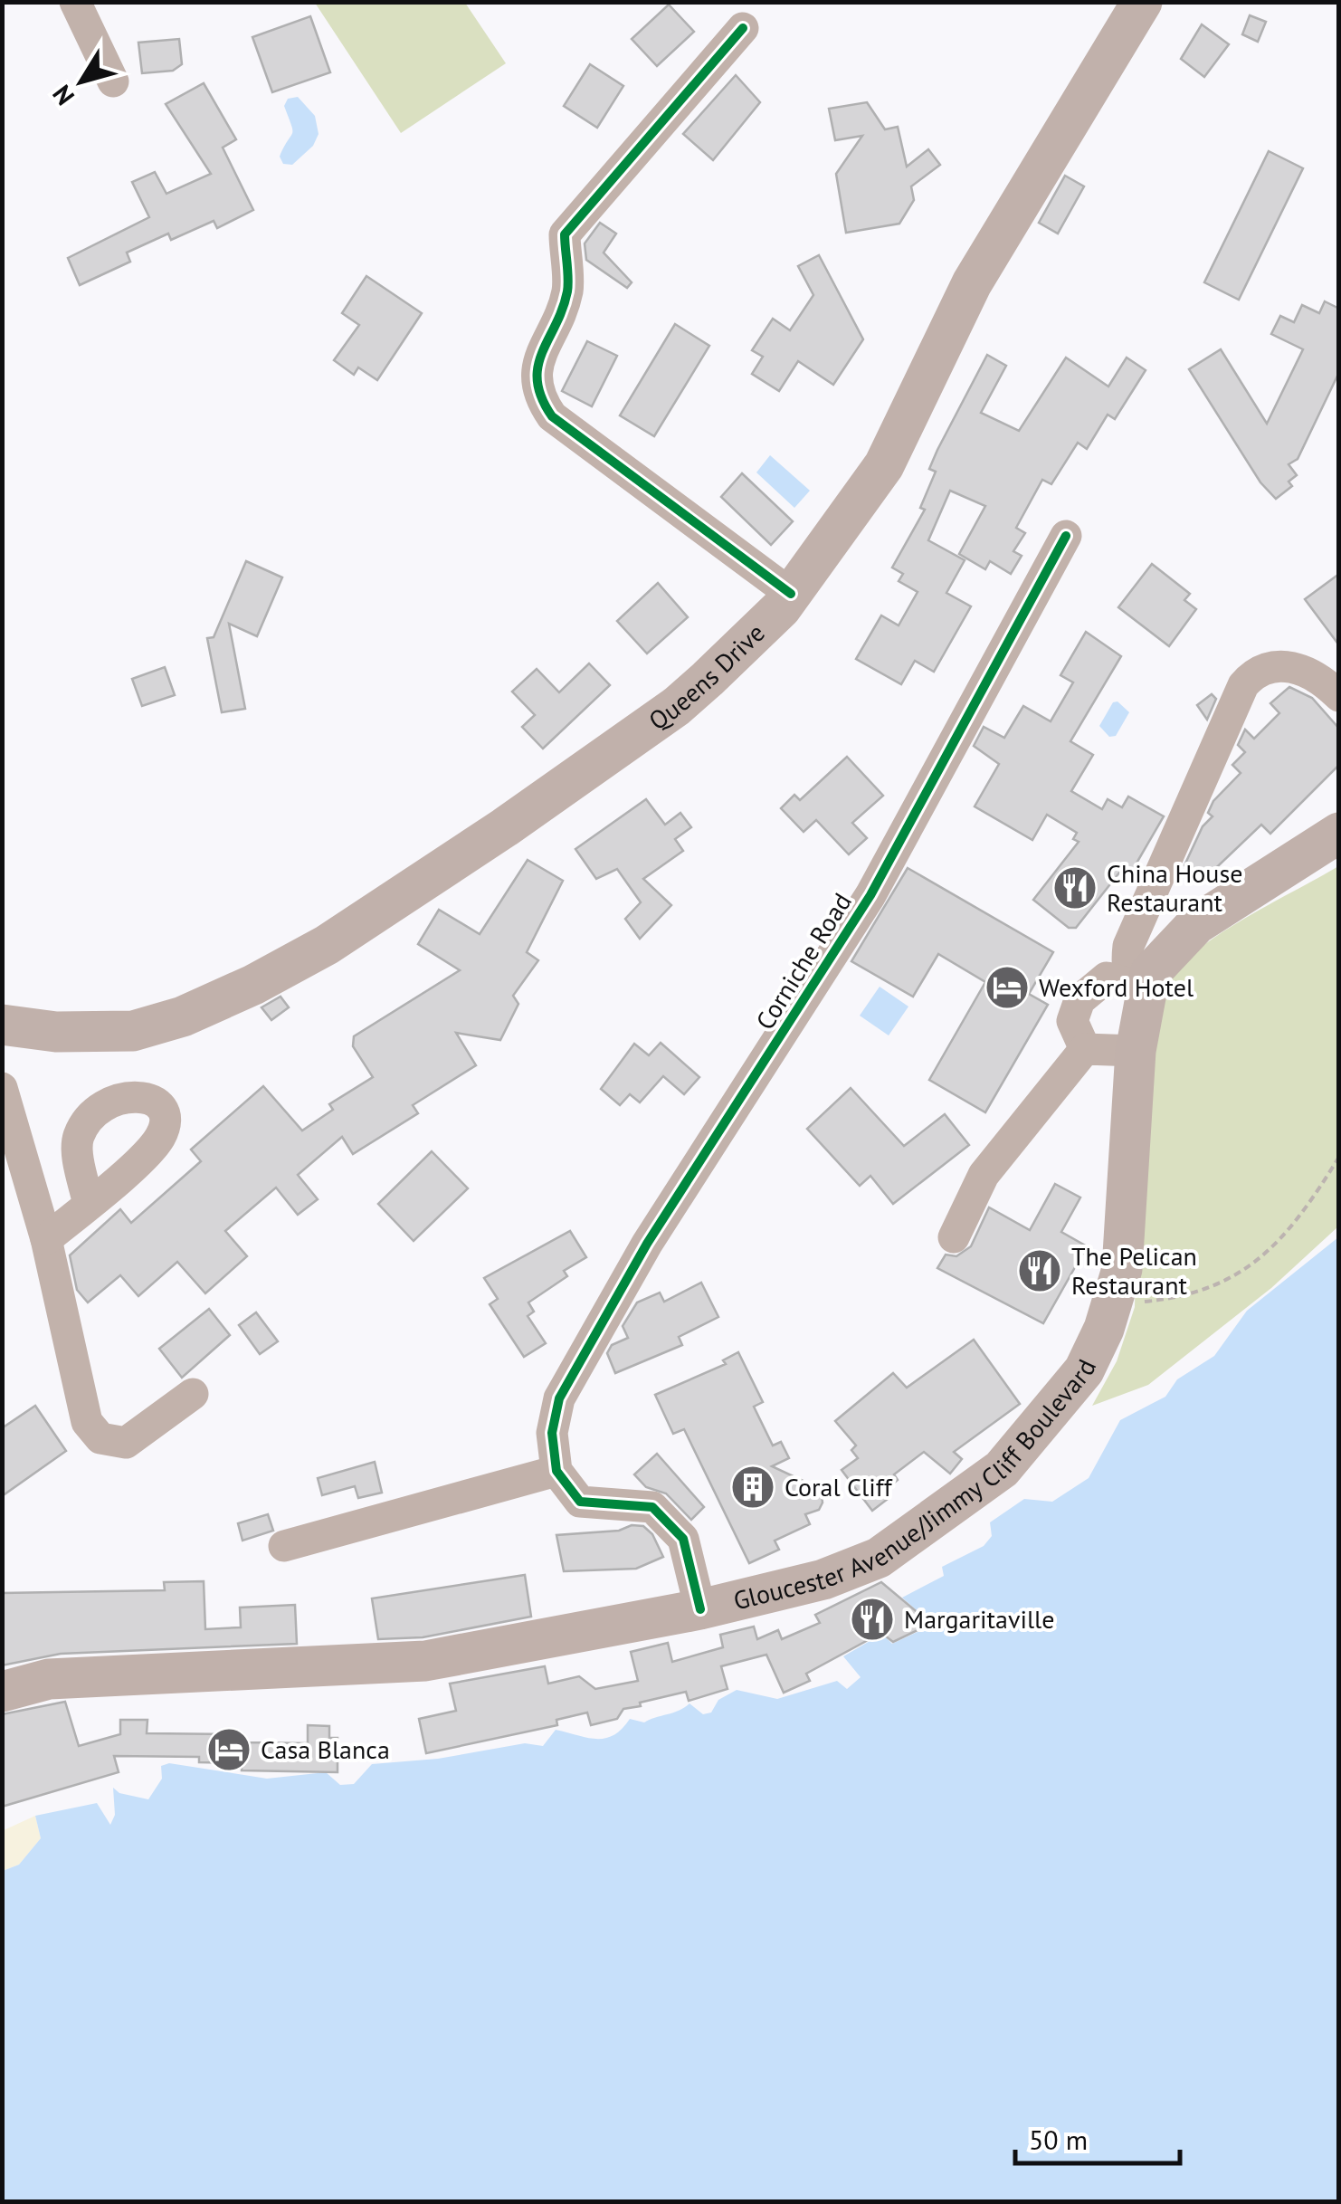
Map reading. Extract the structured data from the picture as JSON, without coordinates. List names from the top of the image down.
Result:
{
  "streets": {
    "main road": ["Queens Drive", "Gloucester Avenue/Jimmy Cliff Boulevard"],
    "street": ["Corniche Road"]
  },
  "places": {
    "restaurant": ["China House Restaurant", "The Pelican Restaurant", "Margaritaville"],
    "hotel": ["Wexford Hotel", "Casa Blanca"],
    "building": ["Coral Cliff"]
  },
  "scale_bar": "50 m",
  "north": "bottom left"
}
